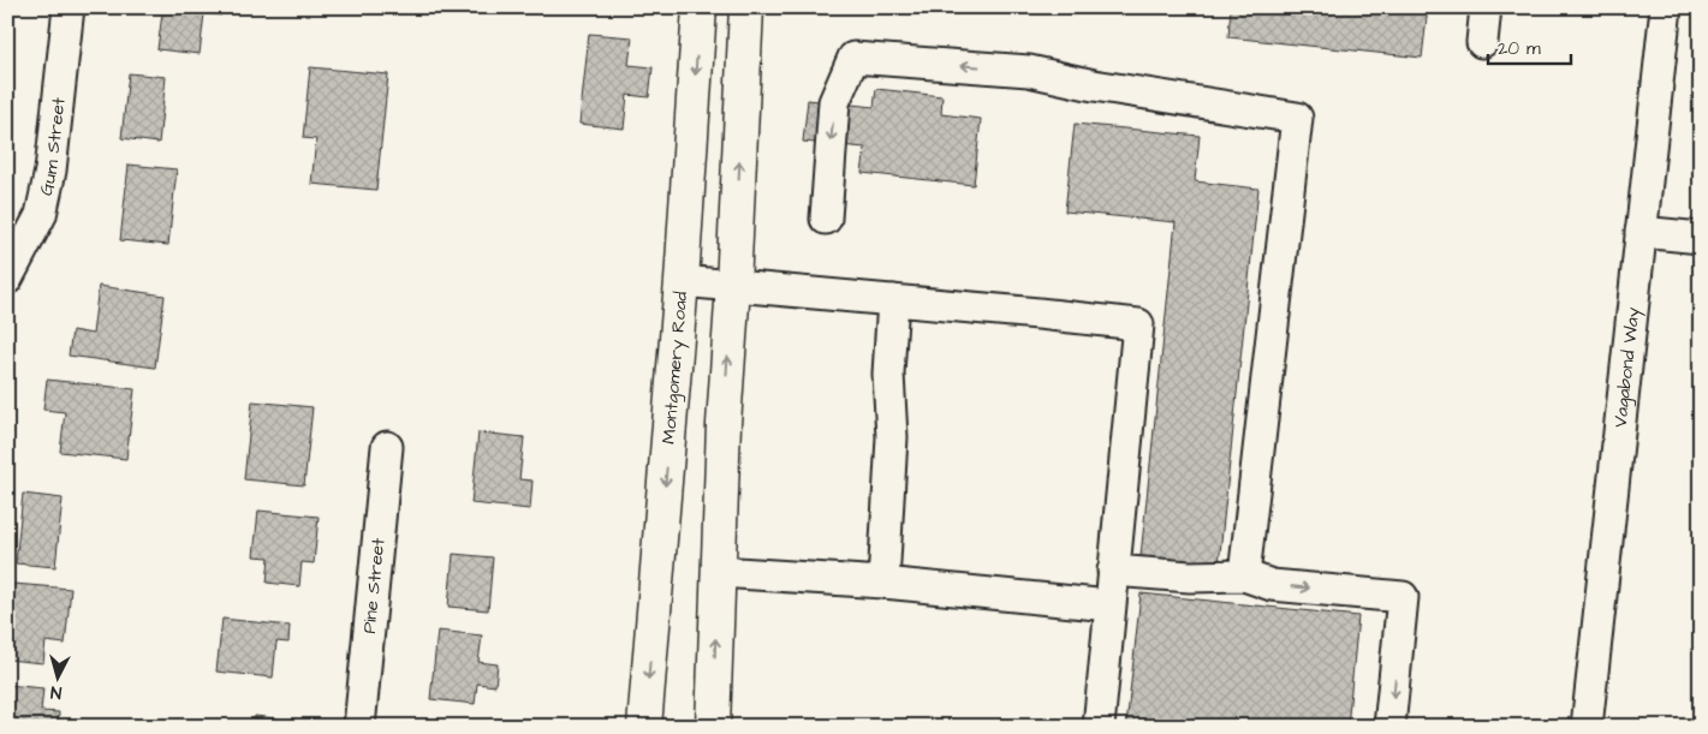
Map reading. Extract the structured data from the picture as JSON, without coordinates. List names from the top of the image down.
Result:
{
  "streets": {
    "main road": ["Montgomery Road"],
    "street": ["Gum Street", "Vagabond Way", "Pine Street"]
  },
  "scale_bar": "20 m",
  "north": "bottom"
}
